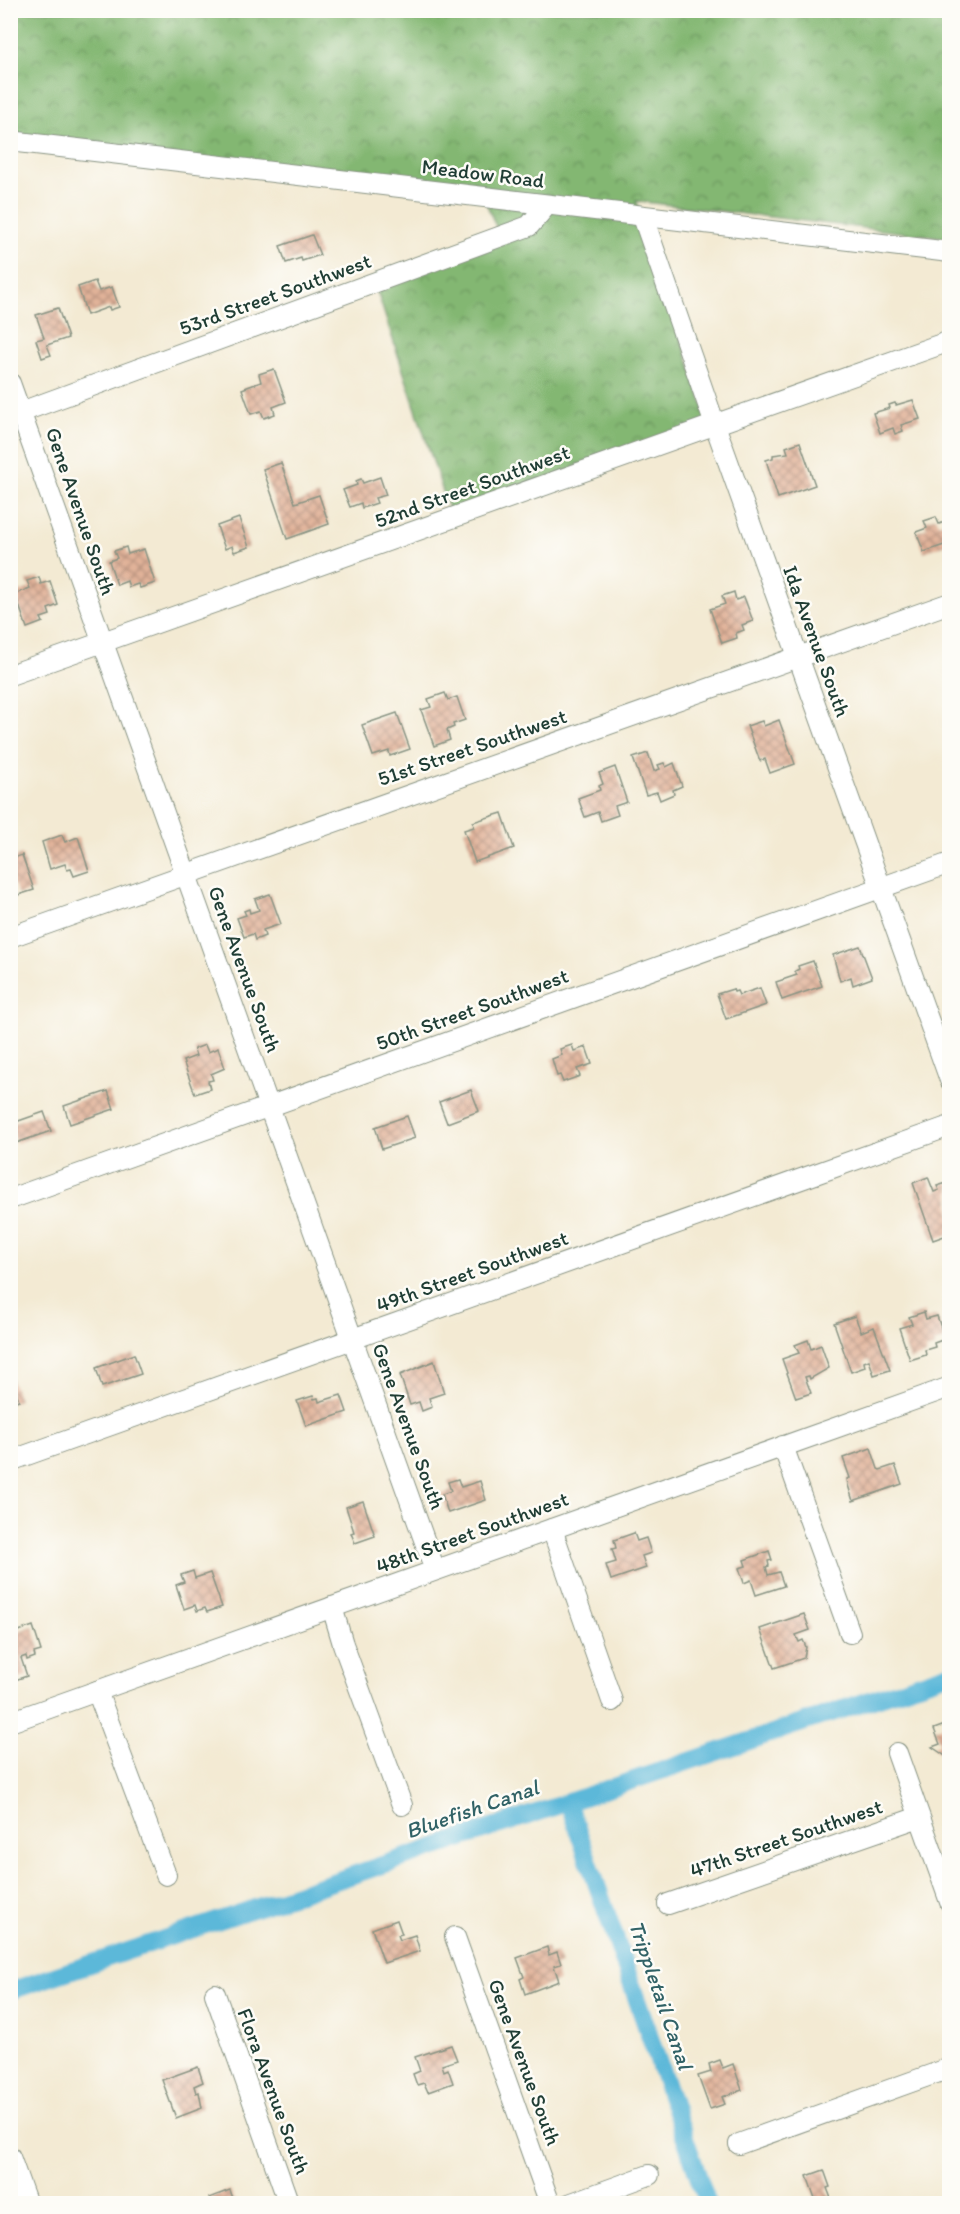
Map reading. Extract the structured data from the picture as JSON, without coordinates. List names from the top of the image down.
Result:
{
  "streets": {
    "street": [
      "Meadow Road",
      "53rd Street Southwest",
      "52nd Street Southwest",
      "Gene Avenue South",
      "Ida Avenue South",
      "51st Street Southwest",
      "50th Street Southwest",
      "49th Street Southwest",
      "48th Street Southwest",
      "47th Street Southwest",
      "Flora Avenue South"
    ]
  },
  "crossings": [
    ["Meadow Road", "53rd Street Southwest"],
    ["Meadow Road", "Ida Avenue South"],
    ["53rd Street Southwest", "Gene Avenue South"],
    ["52nd Street Southwest", "Gene Avenue South"],
    ["52nd Street Southwest", "Ida Avenue South"],
    ["Gene Avenue South", "51st Street Southwest"],
    ["Gene Avenue South", "50th Street Southwest"],
    ["Gene Avenue South", "49th Street Southwest"],
    ["Gene Avenue South", "48th Street Southwest"],
    ["Ida Avenue South", "51st Street Southwest"],
    ["Ida Avenue South", "50th Street Southwest"]
  ],
  "water": ["Bluefish Canal", "Trippletail Canal"]
}
